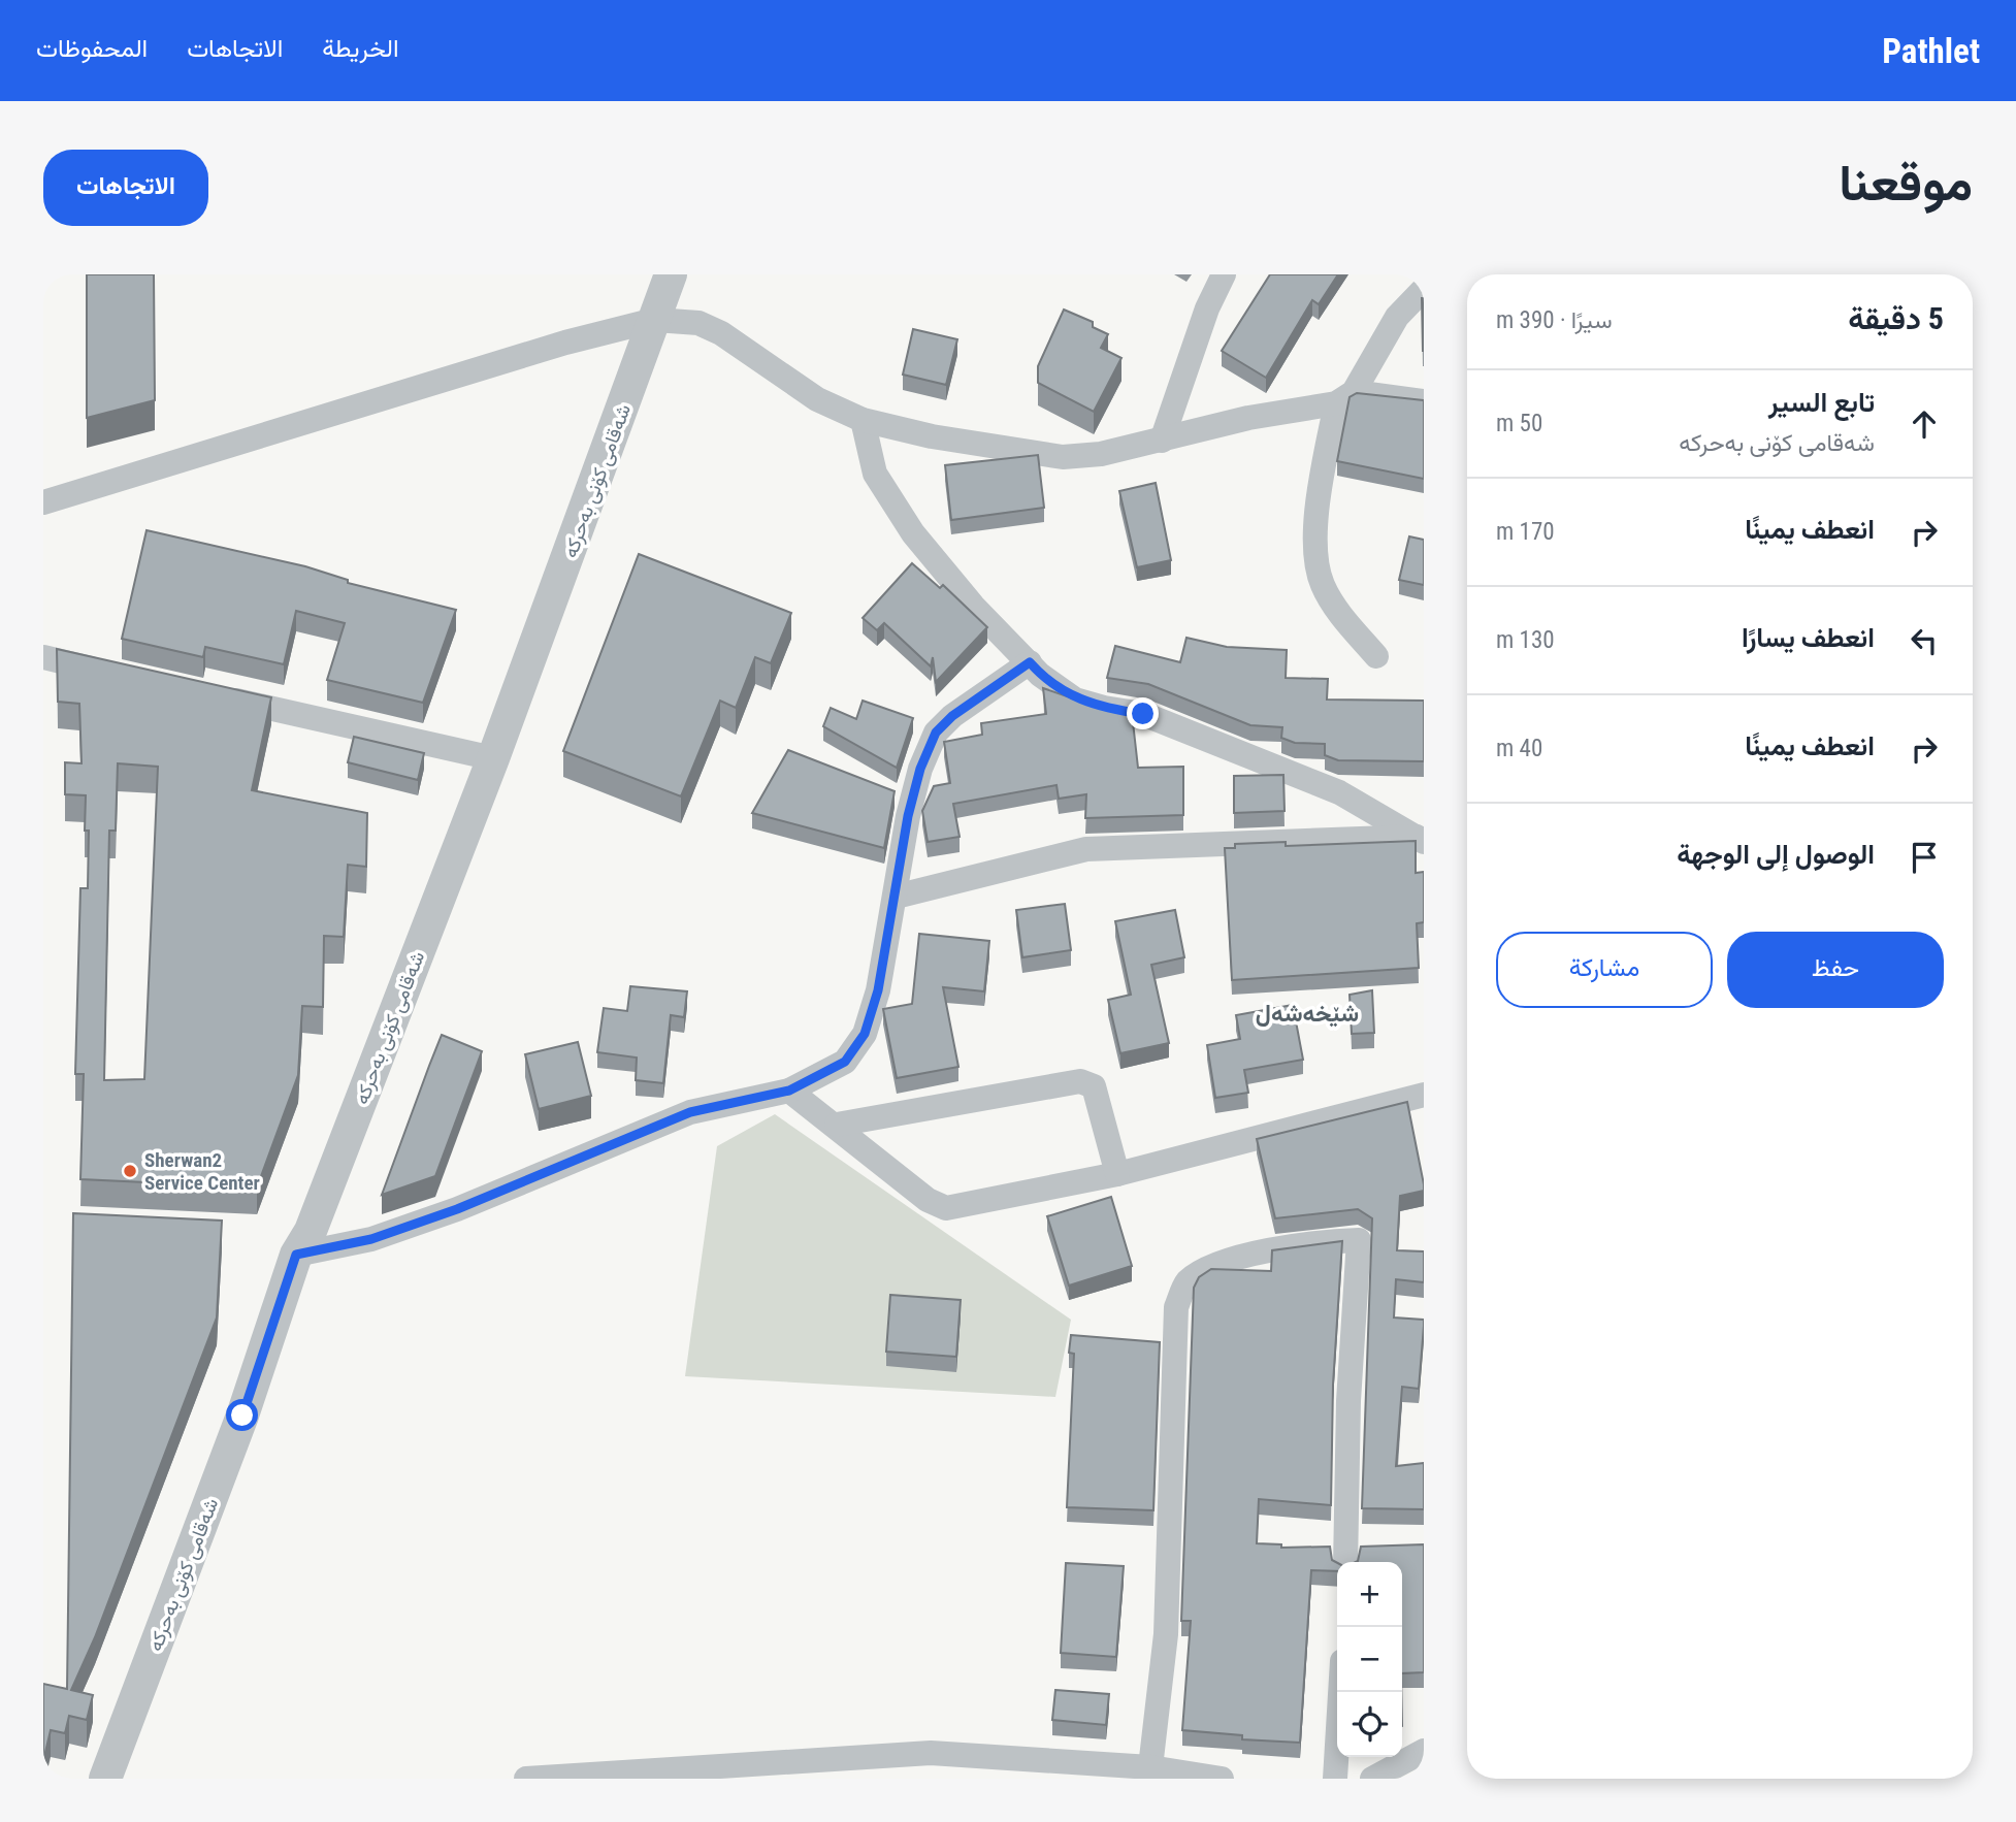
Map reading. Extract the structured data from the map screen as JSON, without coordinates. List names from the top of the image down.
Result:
{
  "streets": {
    "street": ["شەقامی کۆنی بەحرکە"]
  },
  "districts": ["شێخەشەل"],
  "places": ["Sherwan2 Service Center"],
  "page": {
    "header": "Pathlet",
    "nav": ["الخريطة", "الاتجاهات", "المحفوظات"],
    "title": "موقعنا",
    "buttons": [
      "الاتجاهات",
      ["حفظ", "مشاركة"]
    ],
    "heading": ["5 دقيقة", "سيرًا · 390 m"],
    "list": [
      ["تابع السير", "شەقامی کۆنی بەحرکە", "50 m"],
      ["انعطف يمينًا", "170 m"],
      ["انعطف يسارًا", "130 m"],
      ["انعطف يمينًا", "40 m"],
      "الوصول إلى الوجهة"
    ],
    "map_buttons": ["+", "−"]
  }
}
